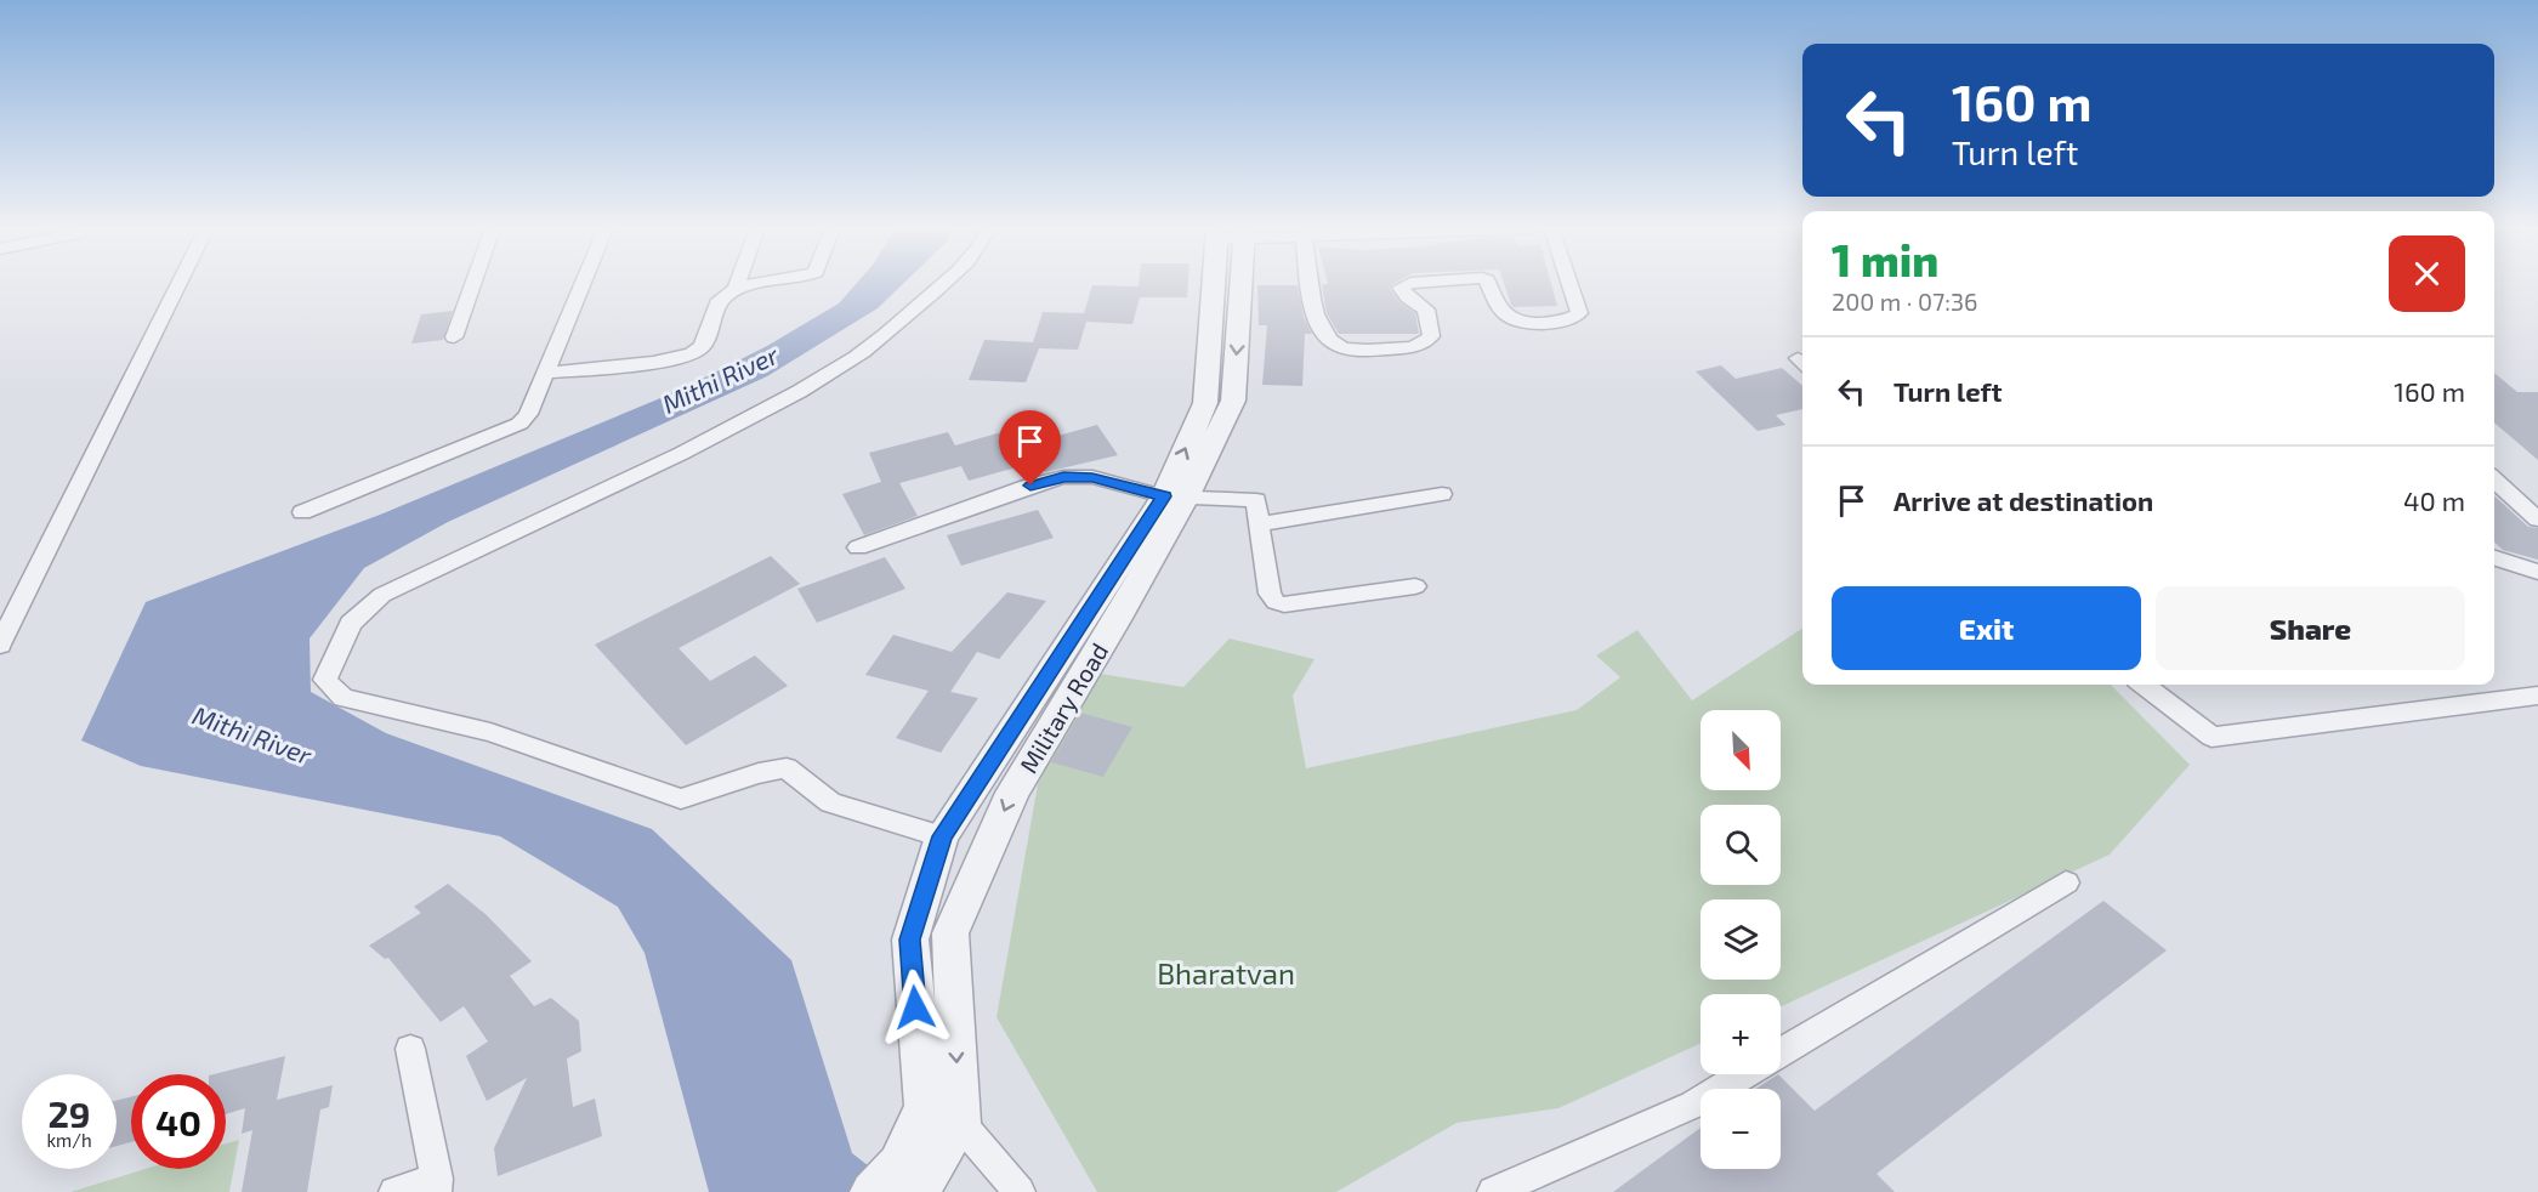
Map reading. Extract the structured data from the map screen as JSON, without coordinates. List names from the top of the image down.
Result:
{
  "streets": {
    "street": ["Military Road"]
  },
  "water": ["Mithi River"],
  "parks": ["Bharatvan"],
  "north": "bottom right",
  "page": {
    "turn": ["160 m", "Turn left"],
    "heading": ["1 min", "200 m · 07:36"],
    "list": [
      {
        "name": "Turn left",
        "value": "160 m"
      },
      {
        "name": "Arrive at destination",
        "value": "40 m"
      }
    ],
    "buttons": ["Exit", "Share"],
    "map_buttons": ["+", "−"],
    "speed": "29 km/h",
    "limit": "40"
  }
}
